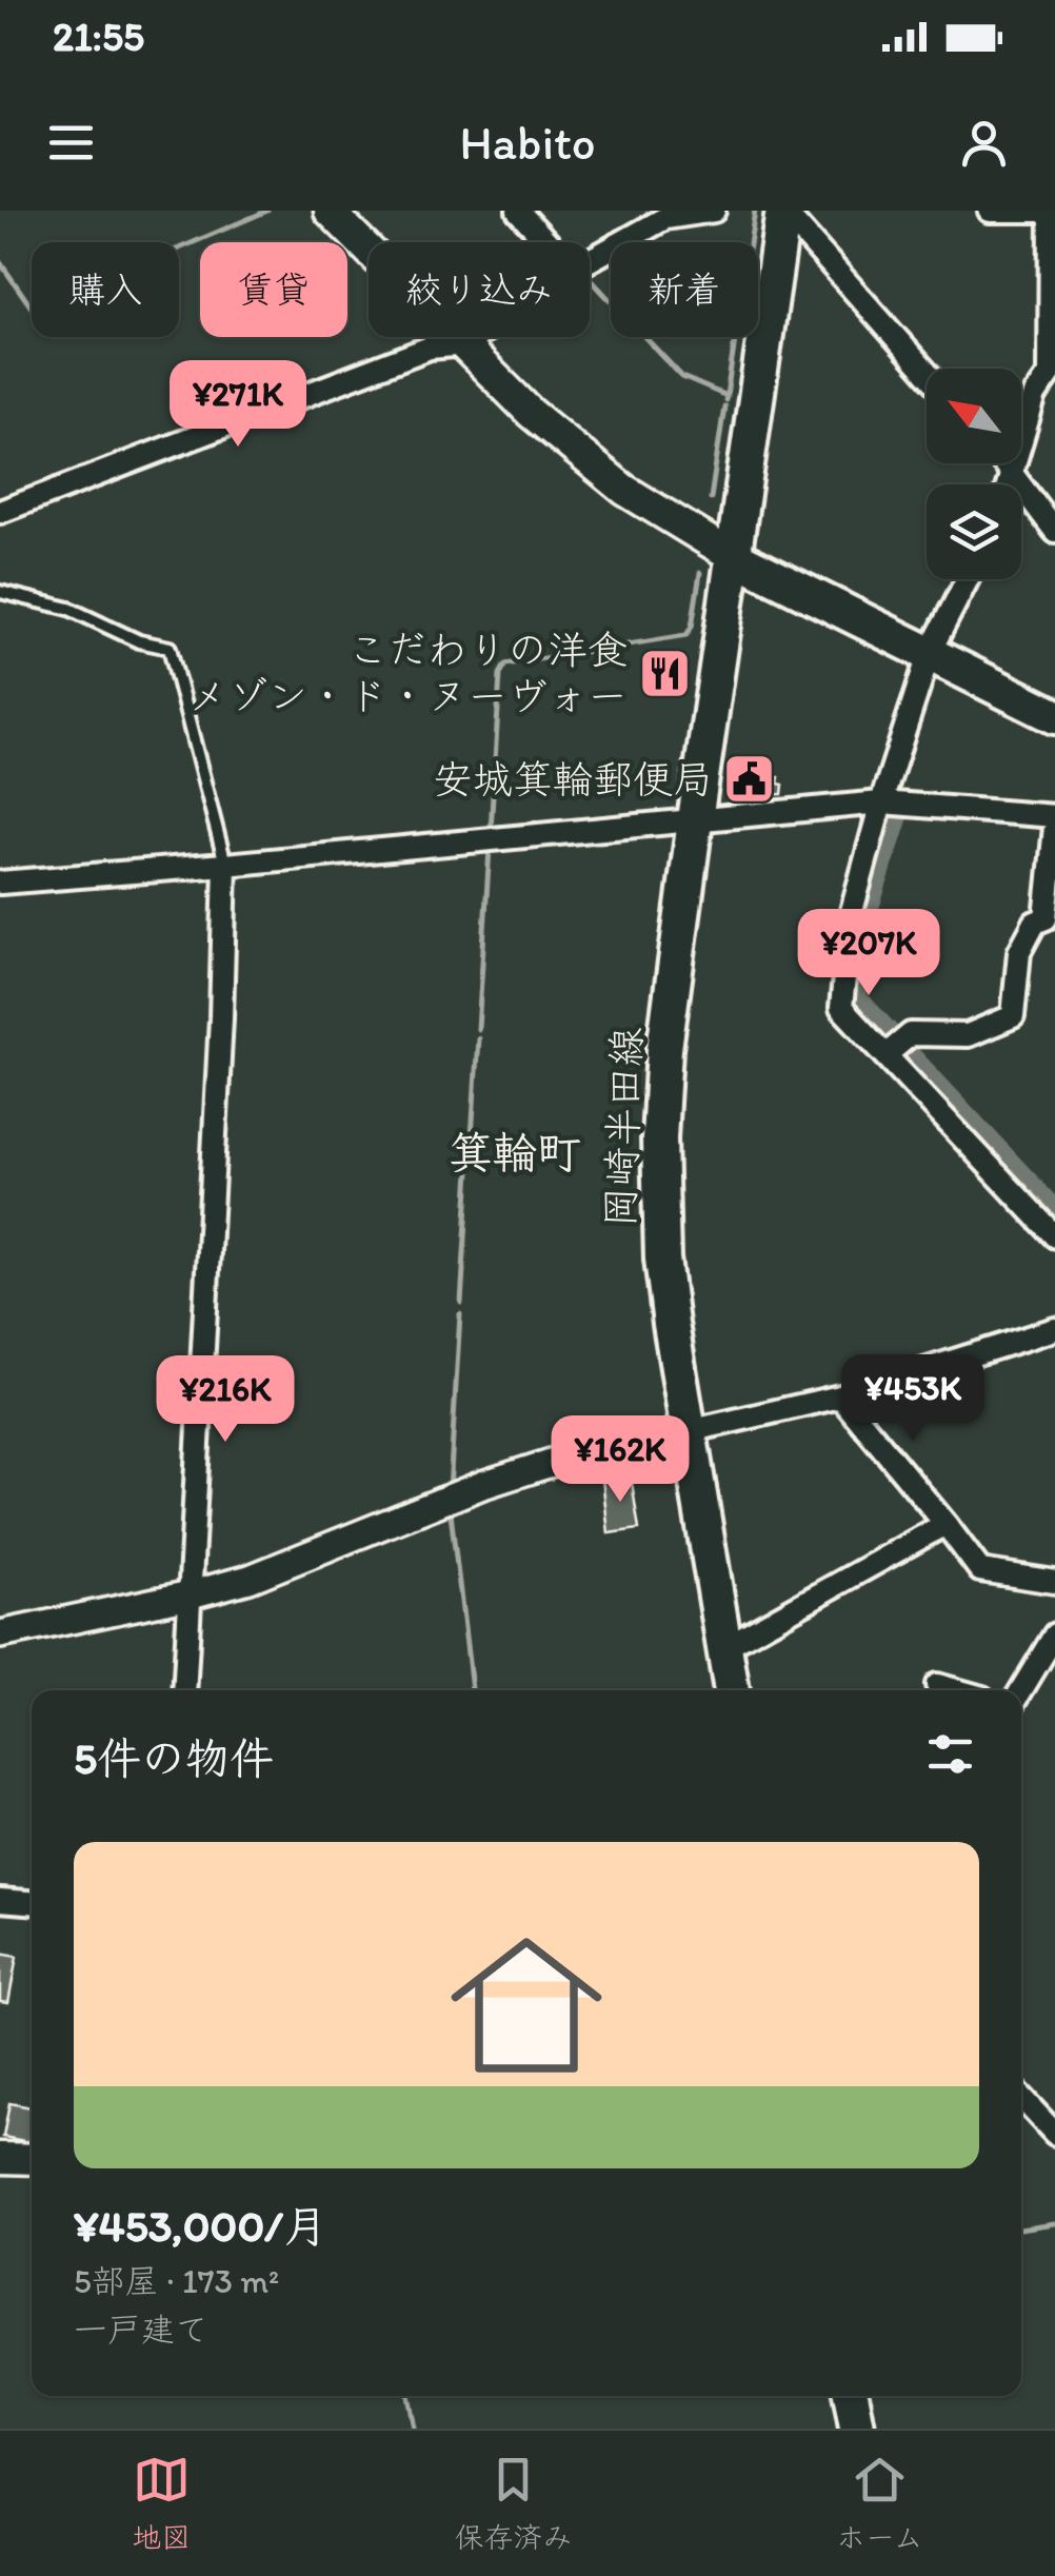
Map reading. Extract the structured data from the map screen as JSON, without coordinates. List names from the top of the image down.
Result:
{
  "streets": {
    "main road": ["岡崎半田線"]
  },
  "districts": ["箕輪町"],
  "places": {
    "restaurant": ["こだわりの洋食 メゾン・ド・ヌーヴォー"],
    "public building": ["安城箕輪郵便局"]
  },
  "north": "top left",
  "page": {
    "status": "21:55",
    "header": "Habito",
    "chip": [
      "購入",
      "賃貸",
      "絞り込み",
      "新着"
    ],
    "price": [
      "¥271K",
      "¥207K",
      "¥453K",
      "¥216K",
      "¥162K"
    ],
    "heading": "5件の物件",
    "list": [
      {
        "name": "¥453,000/月",
        "note": "5部屋 · 173 m² · 一戸建て"
      }
    ],
    "tabs": ["地図", "保存済み", "ホーム"]
  }
}
